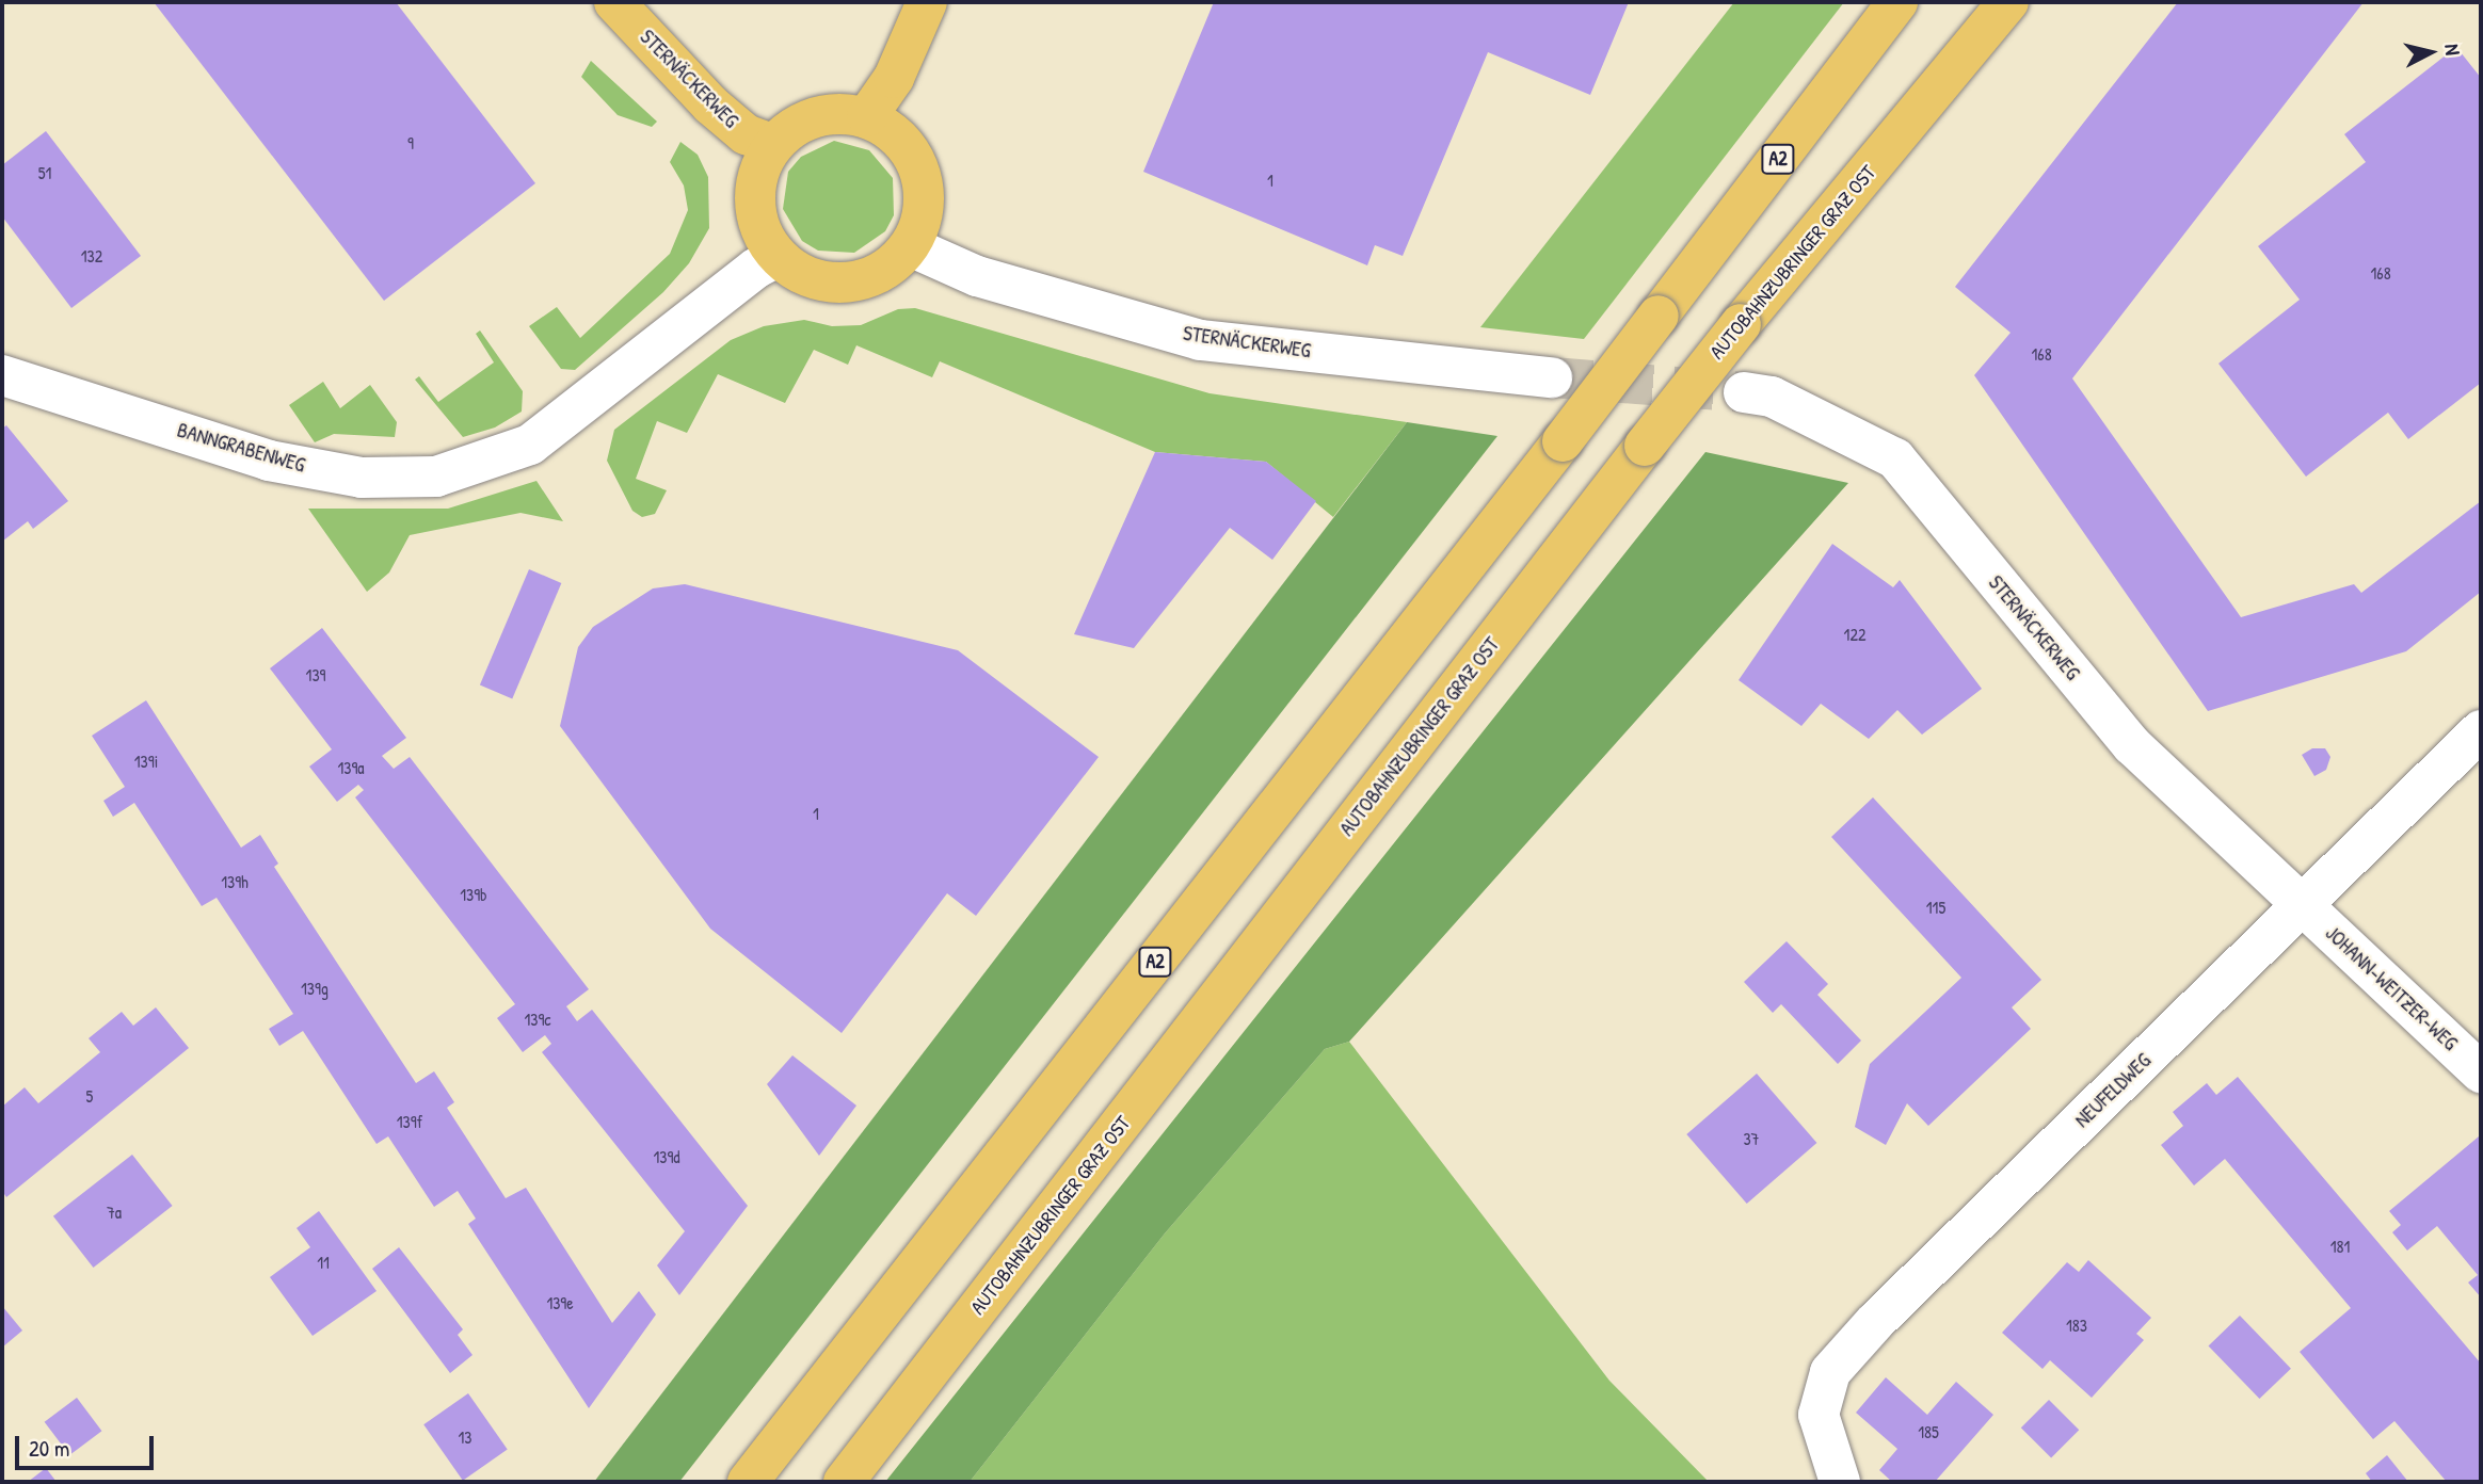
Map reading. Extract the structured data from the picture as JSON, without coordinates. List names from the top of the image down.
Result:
{
  "streets": {
    "main road": ["STERNÄCKERWEG", "A2", "AUTOBAHNZUBRINGER GRAZ OST"],
    "street": ["BANNGRABENWEG", "JOHANN-WEITZER-WEG", "NEUFELDWEG"]
  },
  "crossings": [
    ["STERNÄCKERWEG", "BANNGRABENWEG"],
    ["STERNÄCKERWEG", "JOHANN-WEITZER-WEG"],
    ["STERNÄCKERWEG", "NEUFELDWEG"],
    ["JOHANN-WEITZER-WEG", "NEUFELDWEG"]
  ],
  "house_numbers": [
    "9",
    "51",
    "1",
    "132",
    "168",
    "168",
    "122",
    "139",
    "139i",
    "139a",
    "1",
    "139h",
    "139b",
    "115",
    "139g",
    "139c",
    "5",
    "139f",
    "37",
    "139d",
    "7a",
    "181",
    "11",
    "139e",
    "183",
    "185",
    "13"
  ],
  "scale_bar": "20 m",
  "north": "right"
}
